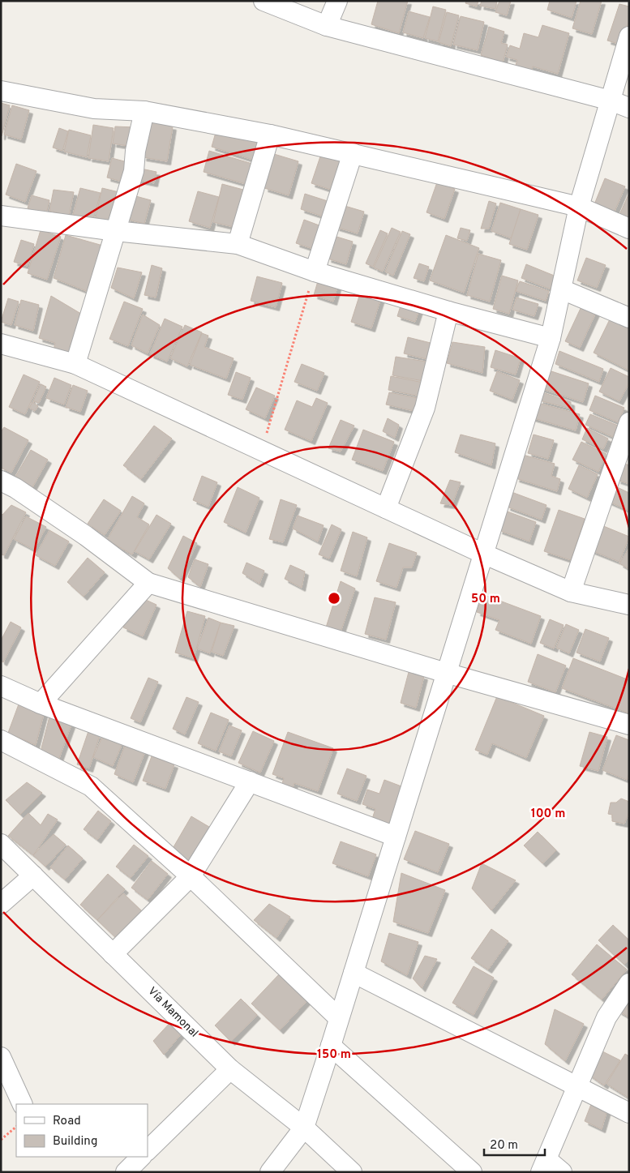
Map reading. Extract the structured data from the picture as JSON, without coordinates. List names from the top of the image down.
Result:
{
  "streets": {
    "street": ["Vía Mamonal"]
  },
  "legend": ["Road", "Building"],
  "scale_bar": "20 m",
  "rings": ["50 m", "100 m", "150 m"]
}
